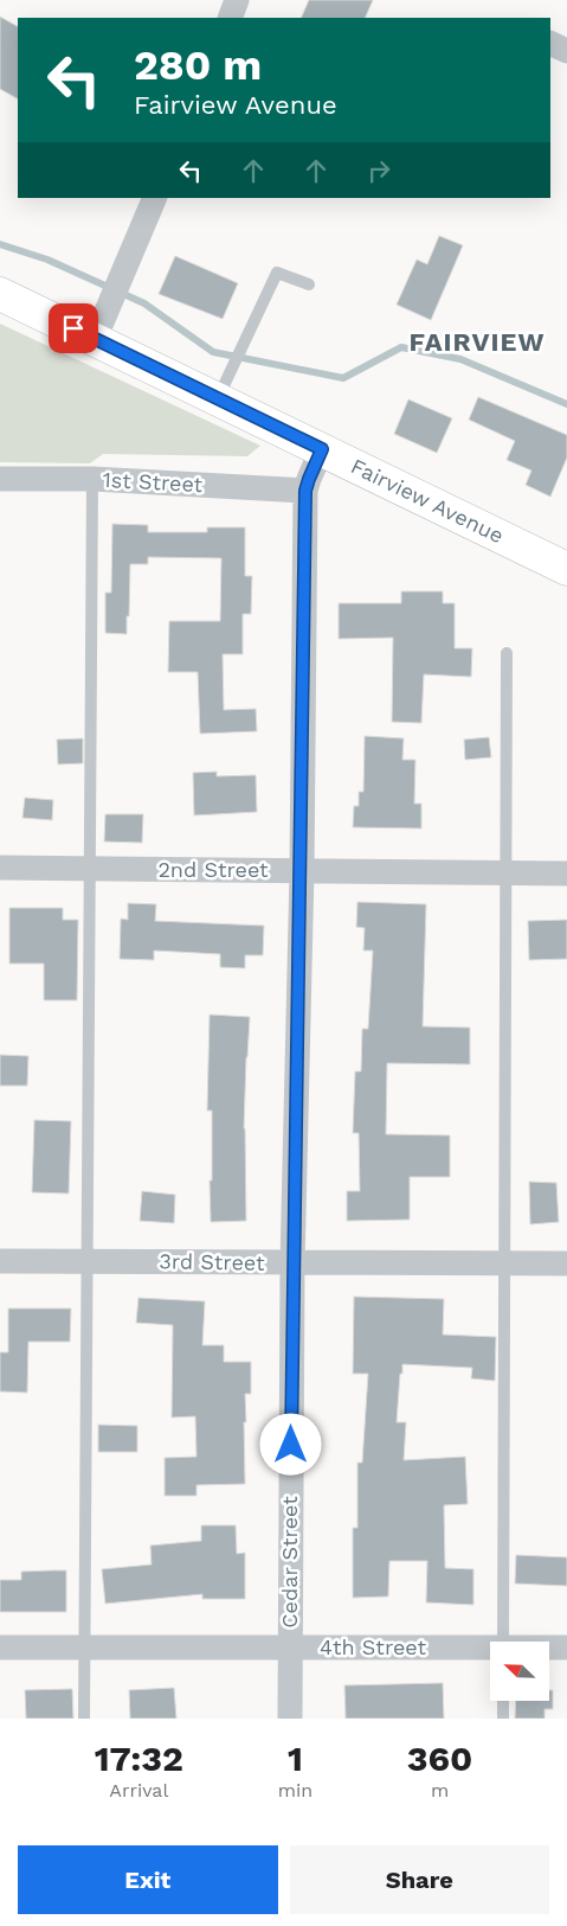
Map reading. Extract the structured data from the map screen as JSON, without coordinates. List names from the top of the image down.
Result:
{
  "streets": {
    "main road": ["Fairview Avenue"],
    "street": [
      "1st Street",
      "2nd Street",
      "3rd Street",
      "Cedar Street",
      "4th Street"
    ]
  },
  "crossings": [
    ["1st Street", "Cedar Street"],
    ["Fairview Avenue", "Cedar Street"],
    ["2nd Street", "Cedar Street"],
    ["3rd Street", "Cedar Street"],
    ["Cedar Street", "4th Street"]
  ],
  "districts": ["FAIRVIEW"],
  "north": "top left",
  "page": {
    "turn": ["280 m", "Fairview Avenue"],
    "eta": [
      "17:32",
      "Arrival",
      "1",
      "min",
      "360",
      "m"
    ],
    "buttons": ["Exit", "Share"]
  }
}
